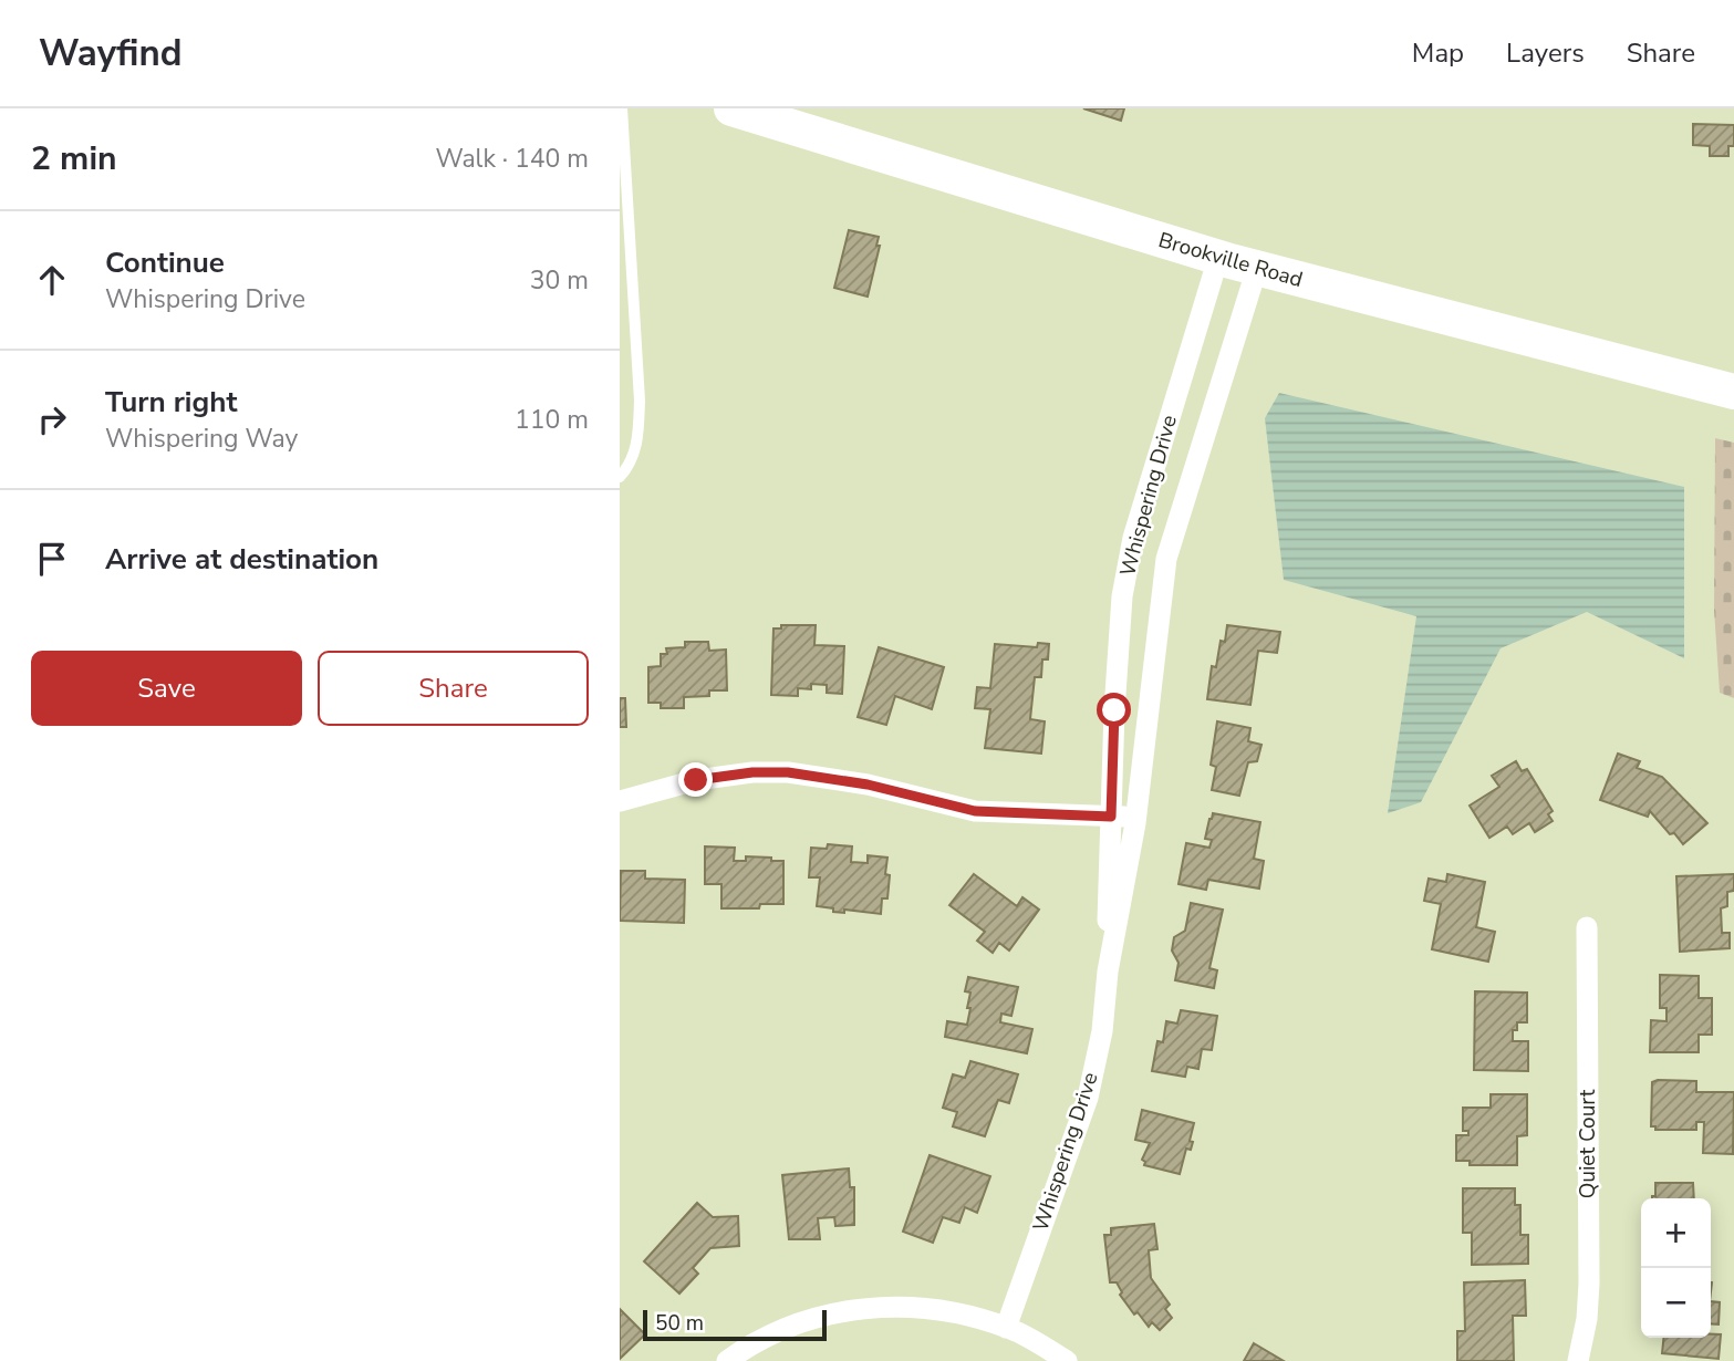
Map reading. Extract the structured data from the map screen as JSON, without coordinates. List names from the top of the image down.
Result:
{
  "streets": {
    "main road": ["Brookville Road"],
    "street": ["Whispering Drive", "Quiet Court"]
  },
  "crossings": [
    ["Brookville Road", "Whispering Drive"]
  ],
  "scale_bar": "50 m",
  "page": {
    "header": "Wayfind",
    "nav": ["Map", "Layers", "Share"],
    "heading": ["2 min", "Walk · 140 m"],
    "list": [
      ["Continue", "Whispering Drive", "30 m"],
      ["Turn right", "Whispering Way", "110 m"],
      "Arrive at destination"
    ],
    "buttons": ["Save", "Share"],
    "map_buttons": ["+", "−"],
    "scale": "50 m"
  }
}
